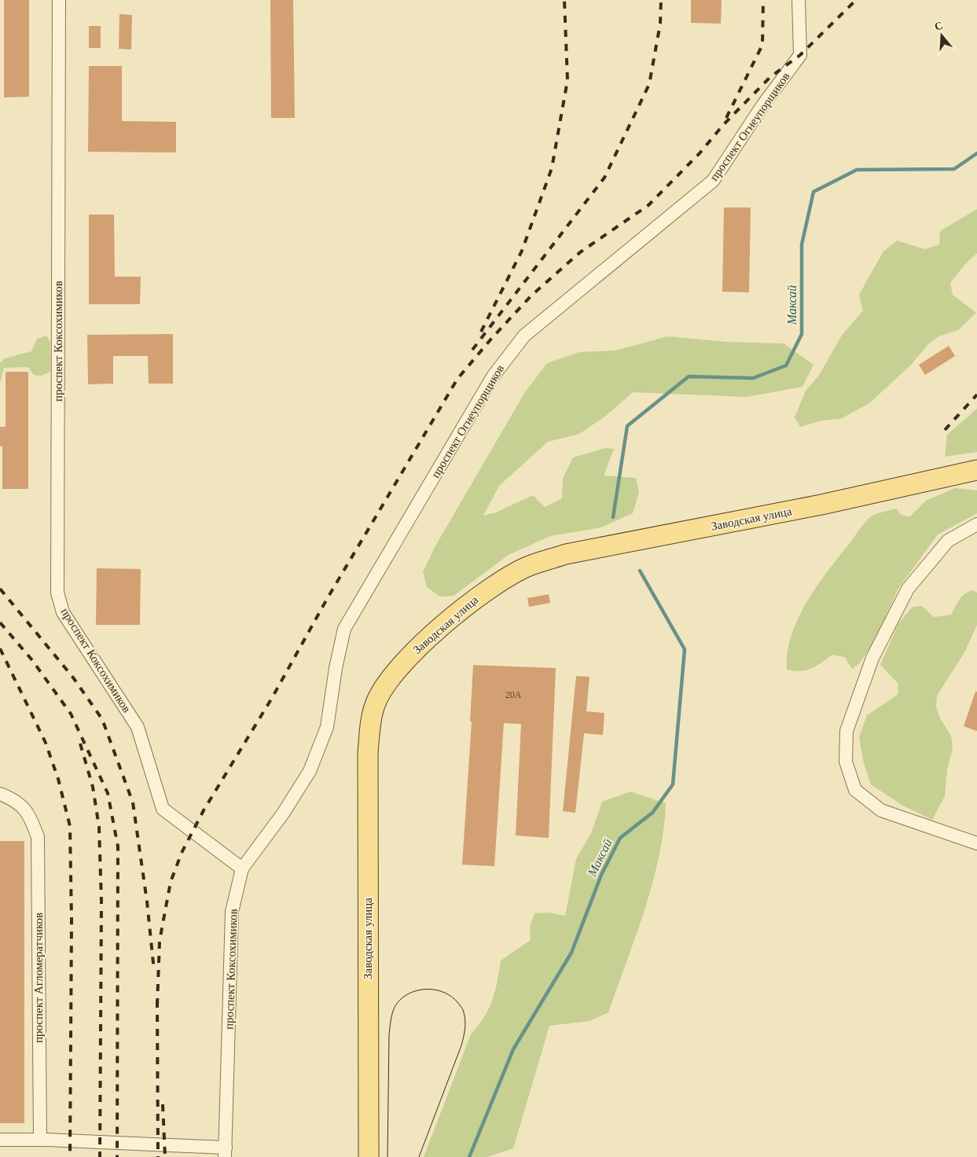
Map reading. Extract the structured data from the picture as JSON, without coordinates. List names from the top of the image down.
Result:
{
  "streets": {
    "main road": ["Заводская улица"],
    "street": ["проспект Огнеупорщиков", "проспект Коксохимиков", "проспект Агломератчиков"]
  },
  "crossings": [
    ["проспект Огнеупорщиков", "проспект Коксохимиков"]
  ],
  "water": ["Максай"],
  "house_numbers": ["20А"],
  "north": "top"
}
